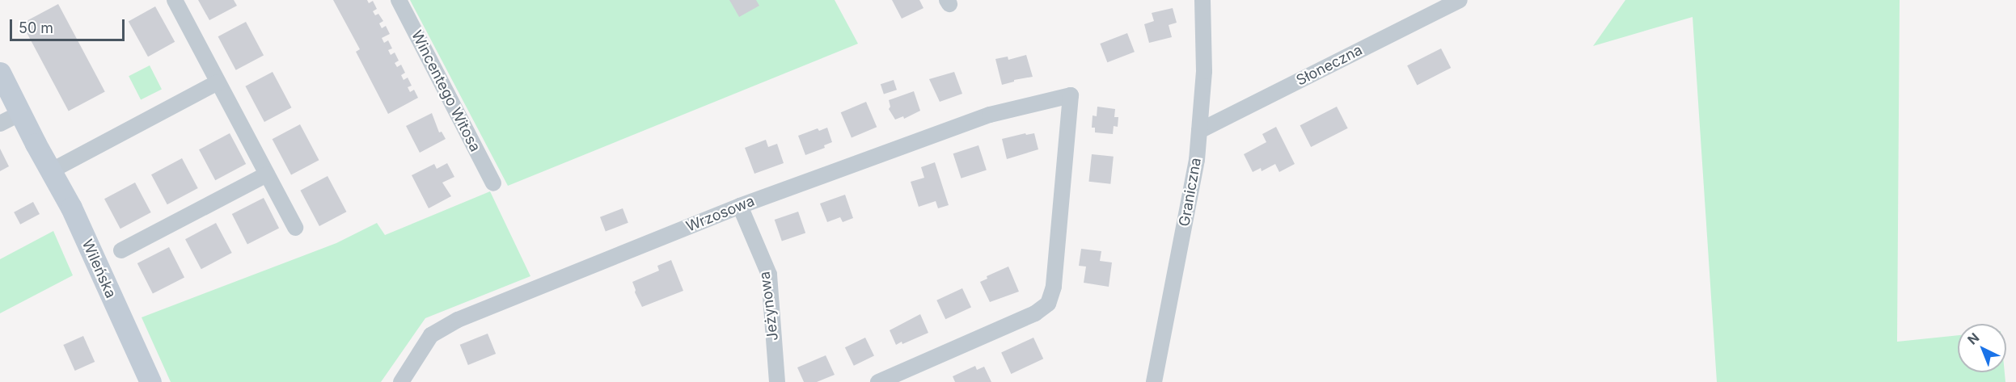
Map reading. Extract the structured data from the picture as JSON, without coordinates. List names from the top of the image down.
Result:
{
  "streets": {
    "main road": ["Wileńska"],
    "street": [
      "Słoneczna",
      "Wincentego Witosa",
      "Graniczna",
      "Wrzosowa",
      "Jeżynowa"
    ]
  },
  "crossings": [
    ["Słoneczna", "Graniczna"],
    ["Wrzosowa", "Jeżynowa"]
  ],
  "scale_bar": "50 m",
  "north": "top left"
}
